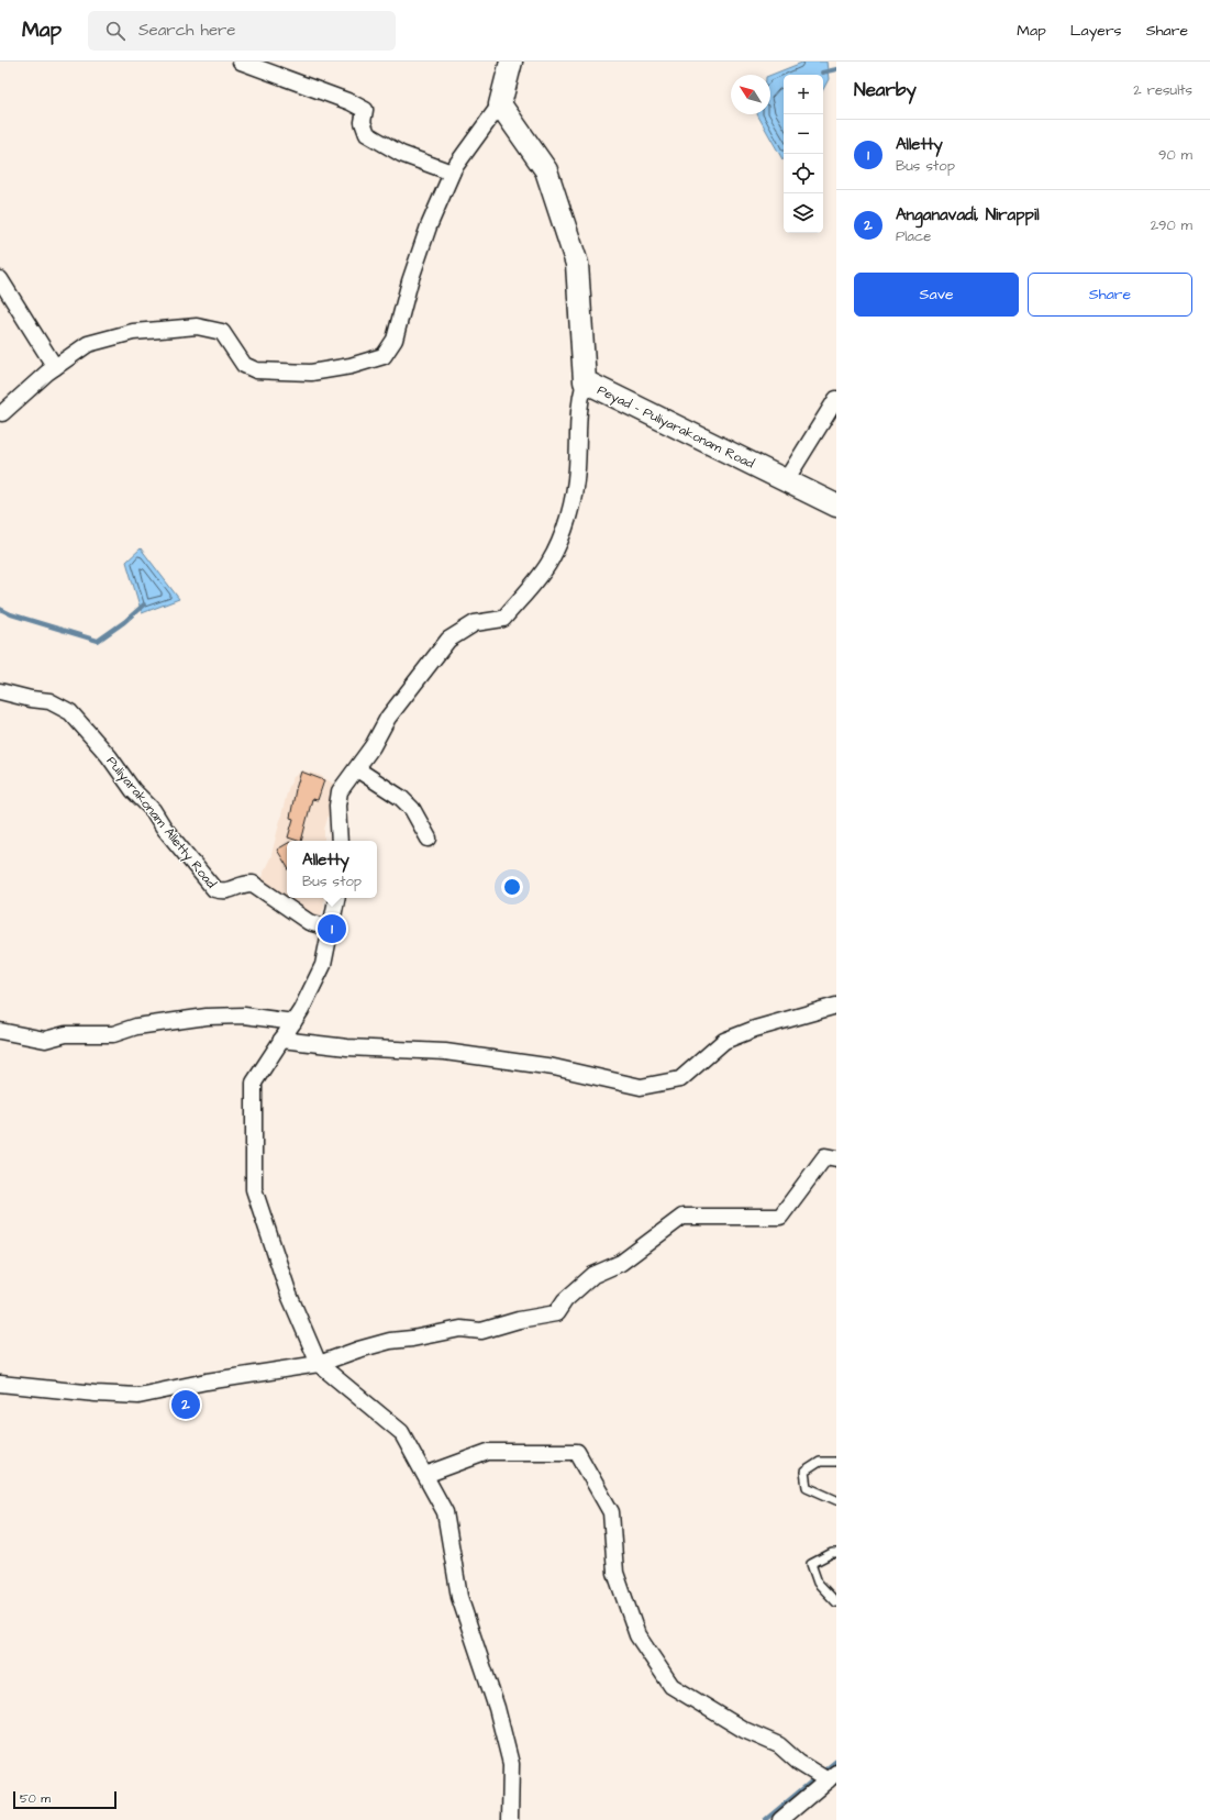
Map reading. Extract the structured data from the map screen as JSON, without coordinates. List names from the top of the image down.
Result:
{
  "streets": {
    "main road": ["Peyad - Puliyarakonam Road"],
    "street": ["Puliyarakonam Alletty Road"]
  },
  "scale_bar": "50 m",
  "north": "top left",
  "page": {
    "header": "Map",
    "search": "Search here",
    "nav": ["Map", "Layers", "Share"],
    "heading": ["Nearby", "2 results"],
    "map_buttons": ["+", "−"],
    "list": [
      {
        "mark": "1",
        "name": "Alletty",
        "note": "Bus stop",
        "value": "90 m"
      },
      {
        "mark": "2",
        "name": "Anganavadi, Nirappil",
        "note": "Place",
        "value": "290 m"
      }
    ],
    "buttons": ["Save", "Share"],
    "popup": ["Alletty", "Bus stop"],
    "pins": ["1", "2"],
    "scale": "50 m"
  }
}
